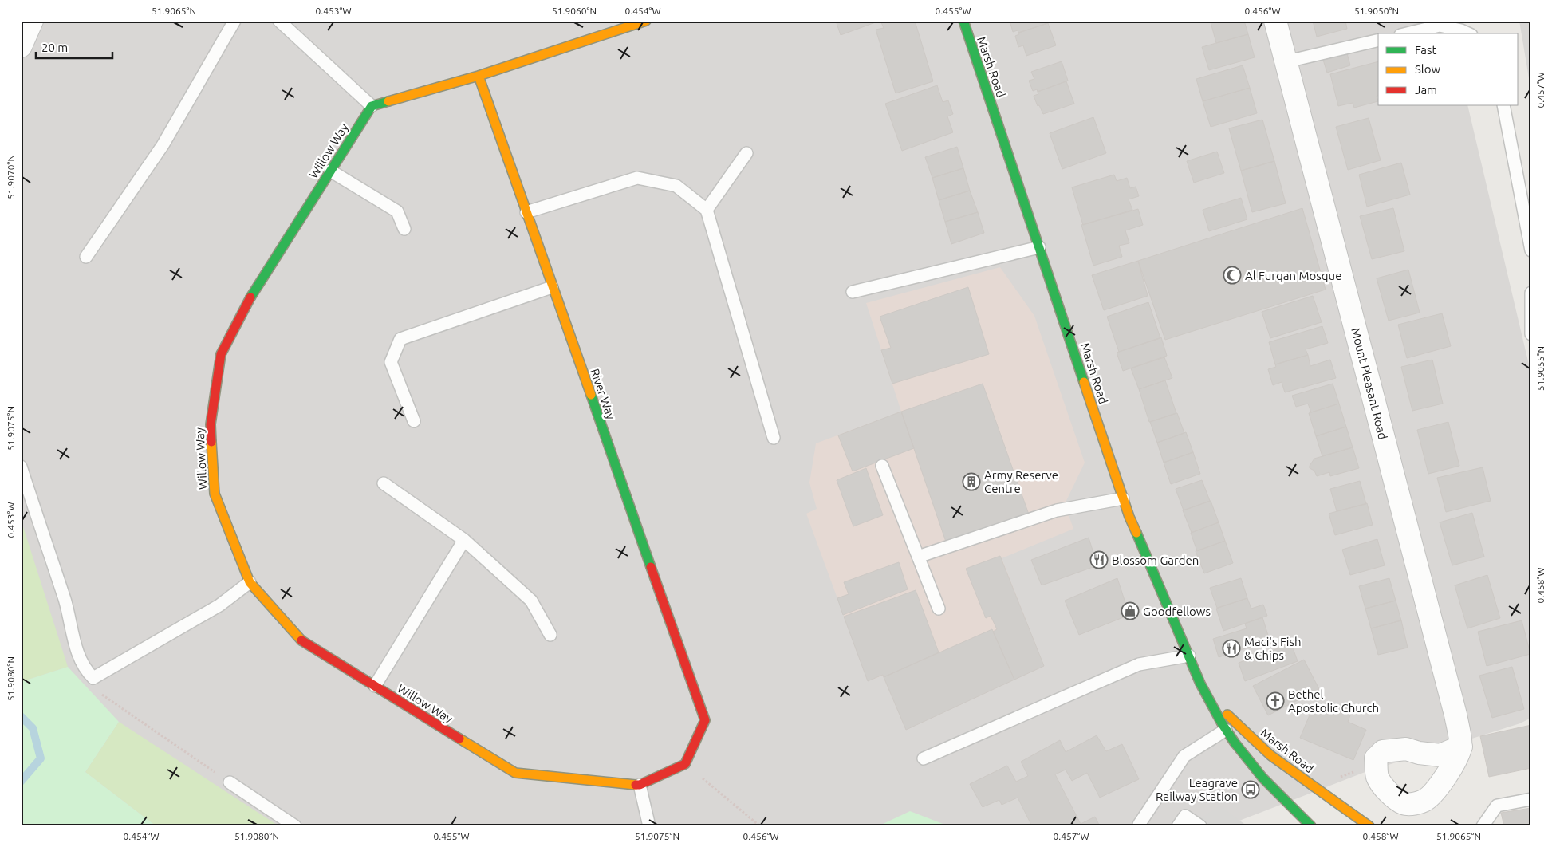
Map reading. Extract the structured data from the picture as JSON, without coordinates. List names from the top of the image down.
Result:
{
  "streets": {
    "street": [
      "Marsh Road",
      "Willow Way",
      "Mount Pleasant Road",
      "River Way"
    ]
  },
  "places": {
    "mosque": ["Al Furqan Mosque"],
    "building": ["Army Reserve Centre"],
    "restaurant": ["Blossom Garden", "Maci's Fish & Chips"],
    "shop": ["Goodfellows"],
    "church": ["Bethel Apostolic Church"],
    "bus stop": ["Leagrave Railway Station"]
  },
  "legend": ["Fast", "Slow", "Jam"],
  "scale_bar": "20 m",
  "coordinates": [
    "51.9065°N",
    "0.453°W",
    "51.9060°N",
    "0.454°W",
    "0.455°W",
    "0.456°W",
    "51.9050°N",
    "0.457°W",
    "51.9070°N",
    "51.9055°N",
    "51.9075°N",
    "0.458°W",
    "51.9080°N"
  ]
}
